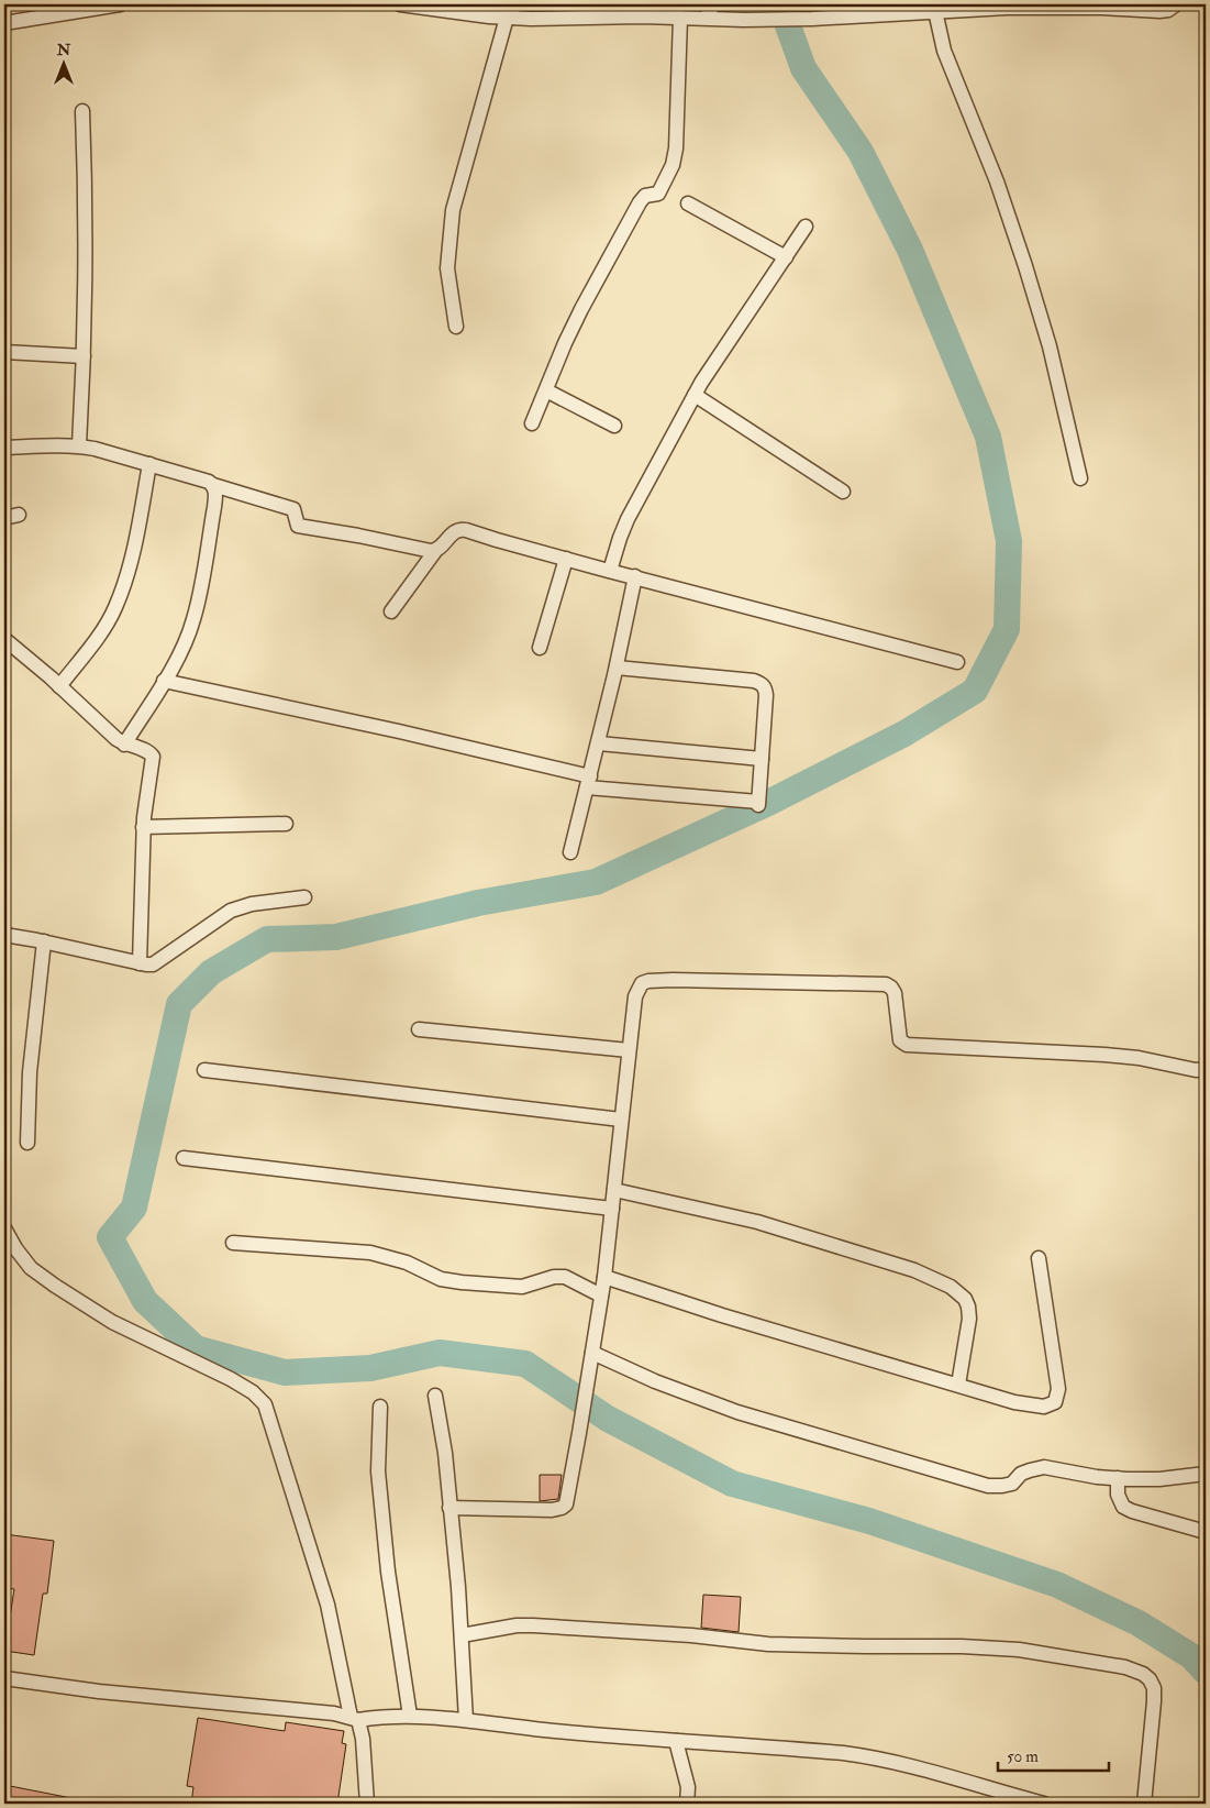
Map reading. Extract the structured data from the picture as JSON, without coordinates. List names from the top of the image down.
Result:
{
  "scale_bar": "50 m",
  "north": "top"
}
